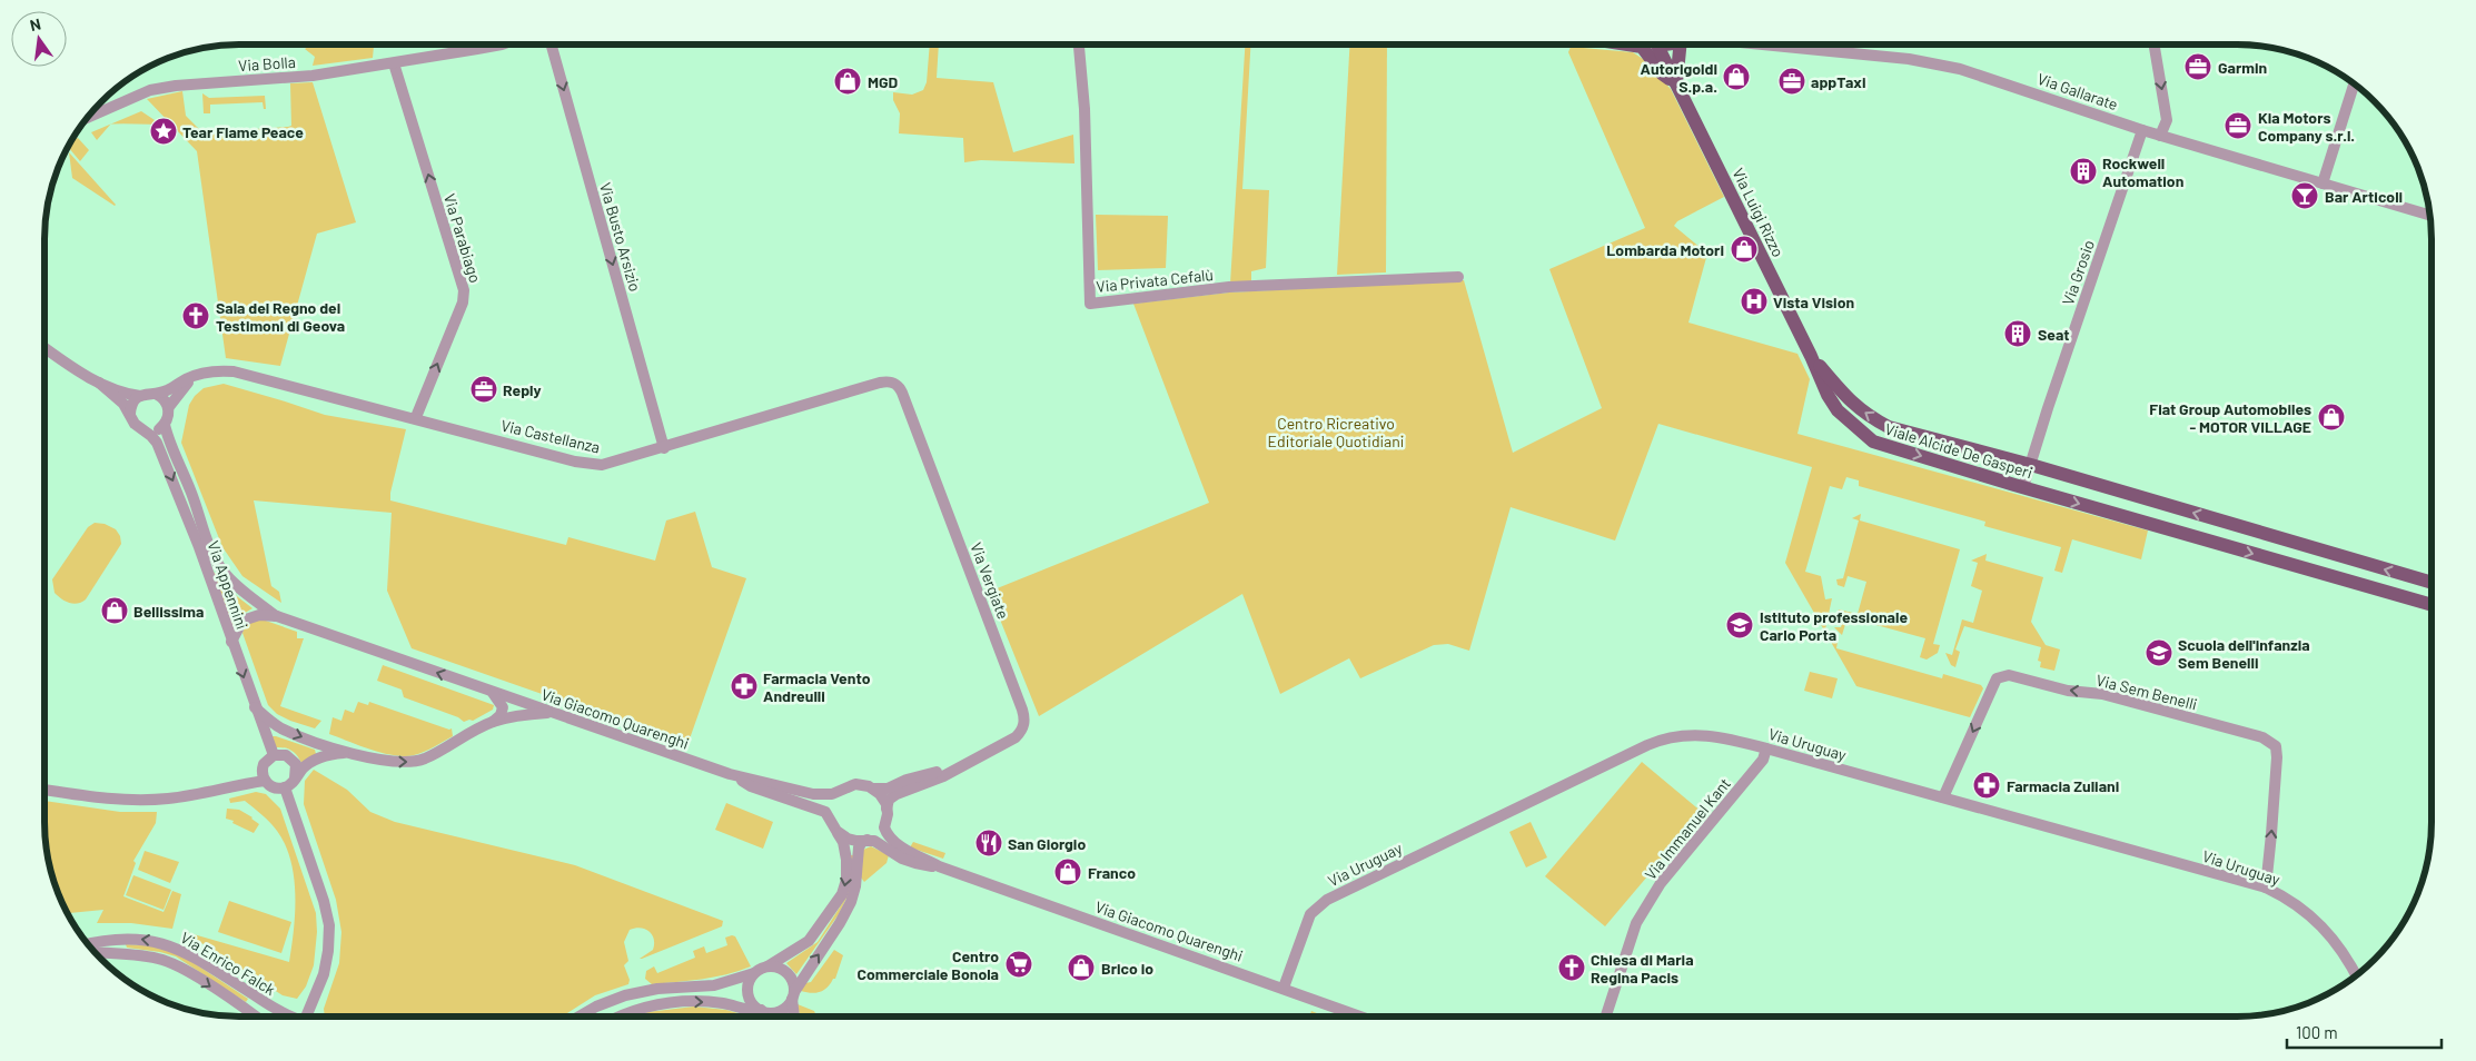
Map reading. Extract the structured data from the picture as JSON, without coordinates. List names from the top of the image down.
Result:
{
  "streets": {
    "main road": ["Via Luigi Rizzo", "Viale Alcide De Gasperi"],
    "street": [
      "Via Bolla",
      "Via Gallarate",
      "Via Busto Arsizio",
      "Via Parabiago",
      "Via Grosio",
      "Via Privata Cefalù",
      "Via Castellanza",
      "Via Vergiate",
      "Via Appennini",
      "Via Sem Benelli",
      "Via Giacomo Quarenghi",
      "Via Uruguay",
      "Via Immanuel Kant",
      "Via Enrico Falck"
    ]
  },
  "crossings": [
    ["Via Bolla", "Via Parabiago"],
    ["Via Gallarate", "Via Grosio"],
    ["Via Luigi Rizzo", "Viale Alcide De Gasperi"],
    ["Via Busto Arsizio", "Via Castellanza"],
    ["Via Parabiago", "Via Castellanza"],
    ["Via Grosio", "Viale Alcide De Gasperi"],
    ["Via Castellanza", "Via Vergiate"],
    ["Via Castellanza", "Via Appennini"],
    ["Via Vergiate", "Via Giacomo Quarenghi"],
    ["Via Appennini", "Via Giacomo Quarenghi"],
    ["Via Sem Benelli", "Via Uruguay"],
    ["Via Giacomo Quarenghi", "Via Uruguay"],
    ["Via Uruguay", "Via Immanuel Kant"]
  ],
  "one_way": ["Via Busto Arsizio", "Via Parabiago"],
  "parks": ["Centro Ricreativo Editoriale Quotidiani"],
  "places": {
    "office": [
      "Garmin",
      "appTaxi",
      "Kia Motors Company s.r.l.",
      "Reply"
    ],
    "shop": [
      "Autorigoldi S.p.a.",
      "MGD",
      "Lombarda Motori",
      "Fiat Group Automobiles - MOTOR VILLAGE",
      "Bellissima",
      "Franco",
      "Brico io"
    ],
    "place": ["Tear Flame Peace"],
    "building": ["Rockwell Automation", "Seat"],
    "bar": ["Bar Articoli"],
    "hospital": ["Vista Vision"],
    "church": ["Sala del Regno dei Testimoni di Geova", "Chiesa di Maria Regina Pacis"],
    "school or university": ["Istituto professionale Carlo Porta", "Scuola dell'infanzia Sem Benelli"],
    "pharmacy": ["Farmacia Vento Andreulli", "Farmacia Zuliani"],
    "restaurant": ["San Giorgio"],
    "supermarket": ["Centro Commerciale Bonola"]
  },
  "scale_bar": "100 m",
  "north": "top"
}
